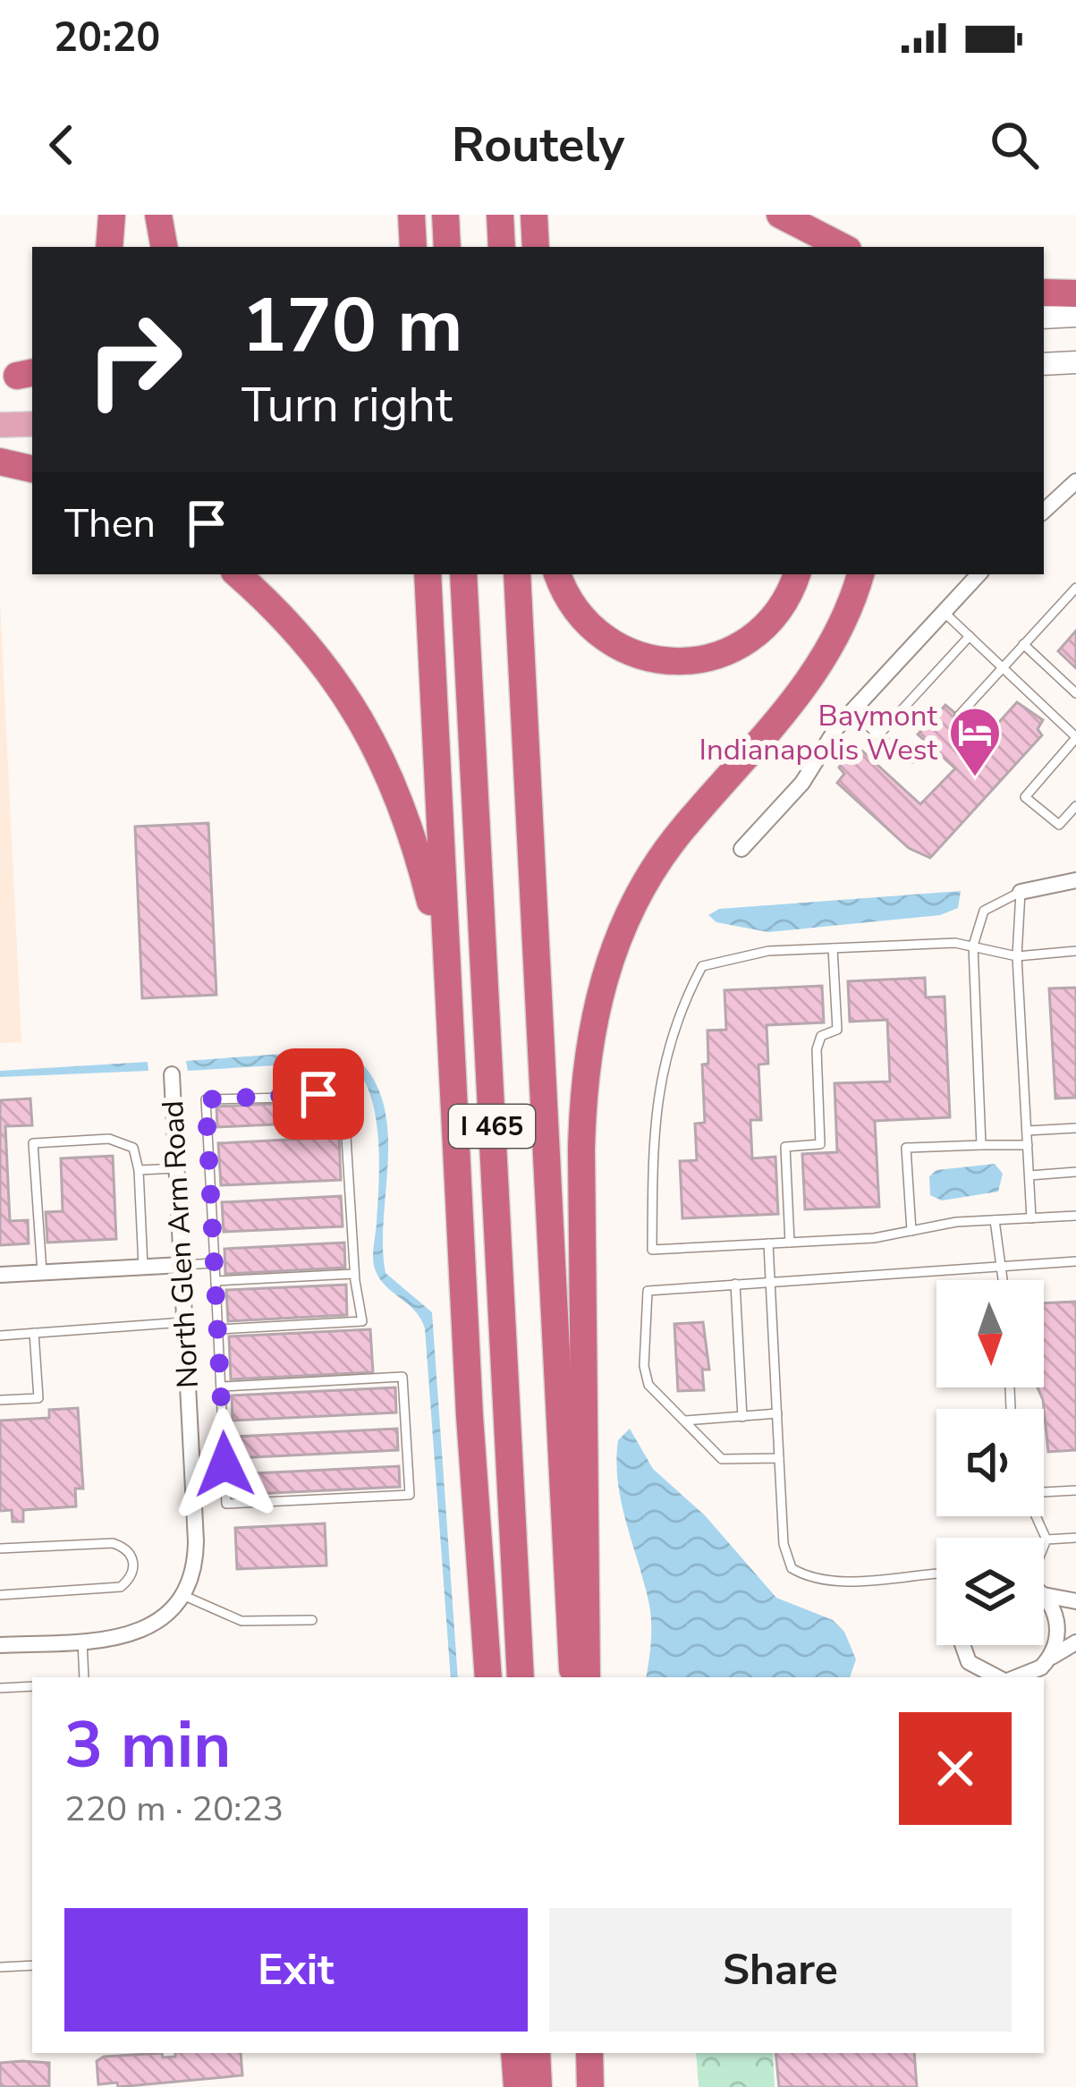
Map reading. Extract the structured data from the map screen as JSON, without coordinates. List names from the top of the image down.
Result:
{
  "streets": {
    "highway": ["I 465"],
    "street": ["North Glen Arm Road"]
  },
  "places": {
    "hotel": ["Baymont Indianapolis West"]
  },
  "north": "bottom",
  "page": {
    "status": "20:20",
    "header": "Routely",
    "turn": ["170 m", "Turn right"],
    "then": "Then",
    "heading": ["3 min", "220 m · 20:23"],
    "buttons": ["Exit", "Share"]
  }
}
